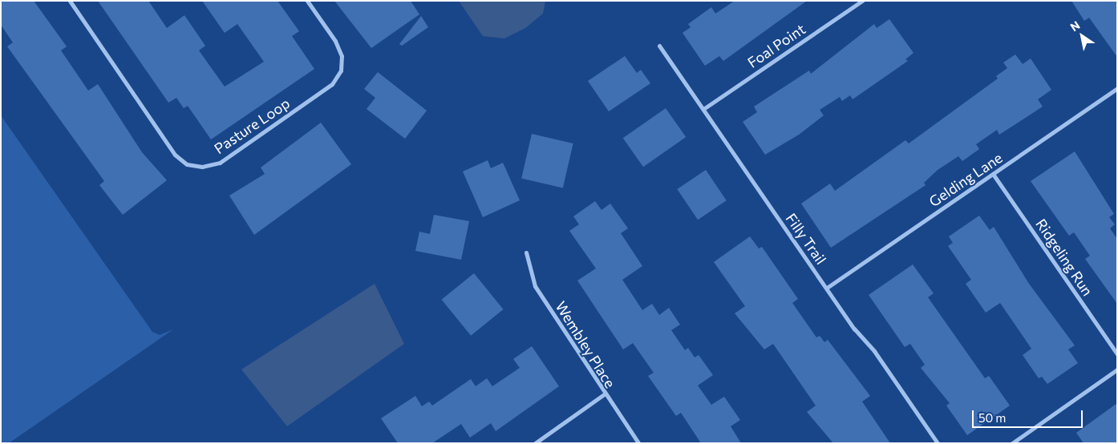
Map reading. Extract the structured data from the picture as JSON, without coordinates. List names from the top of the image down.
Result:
{
  "streets": {
    "street": [
      "Foal Point",
      "Pasture Loop",
      "Gelding Lane",
      "Filly Trail",
      "Ridgeling Run",
      "Wembley Place"
    ]
  },
  "crossings": [
    ["Foal Point", "Filly Trail"],
    ["Gelding Lane", "Filly Trail"],
    ["Gelding Lane", "Ridgeling Run"]
  ],
  "scale_bar": "50 m",
  "north": "top left"
}
